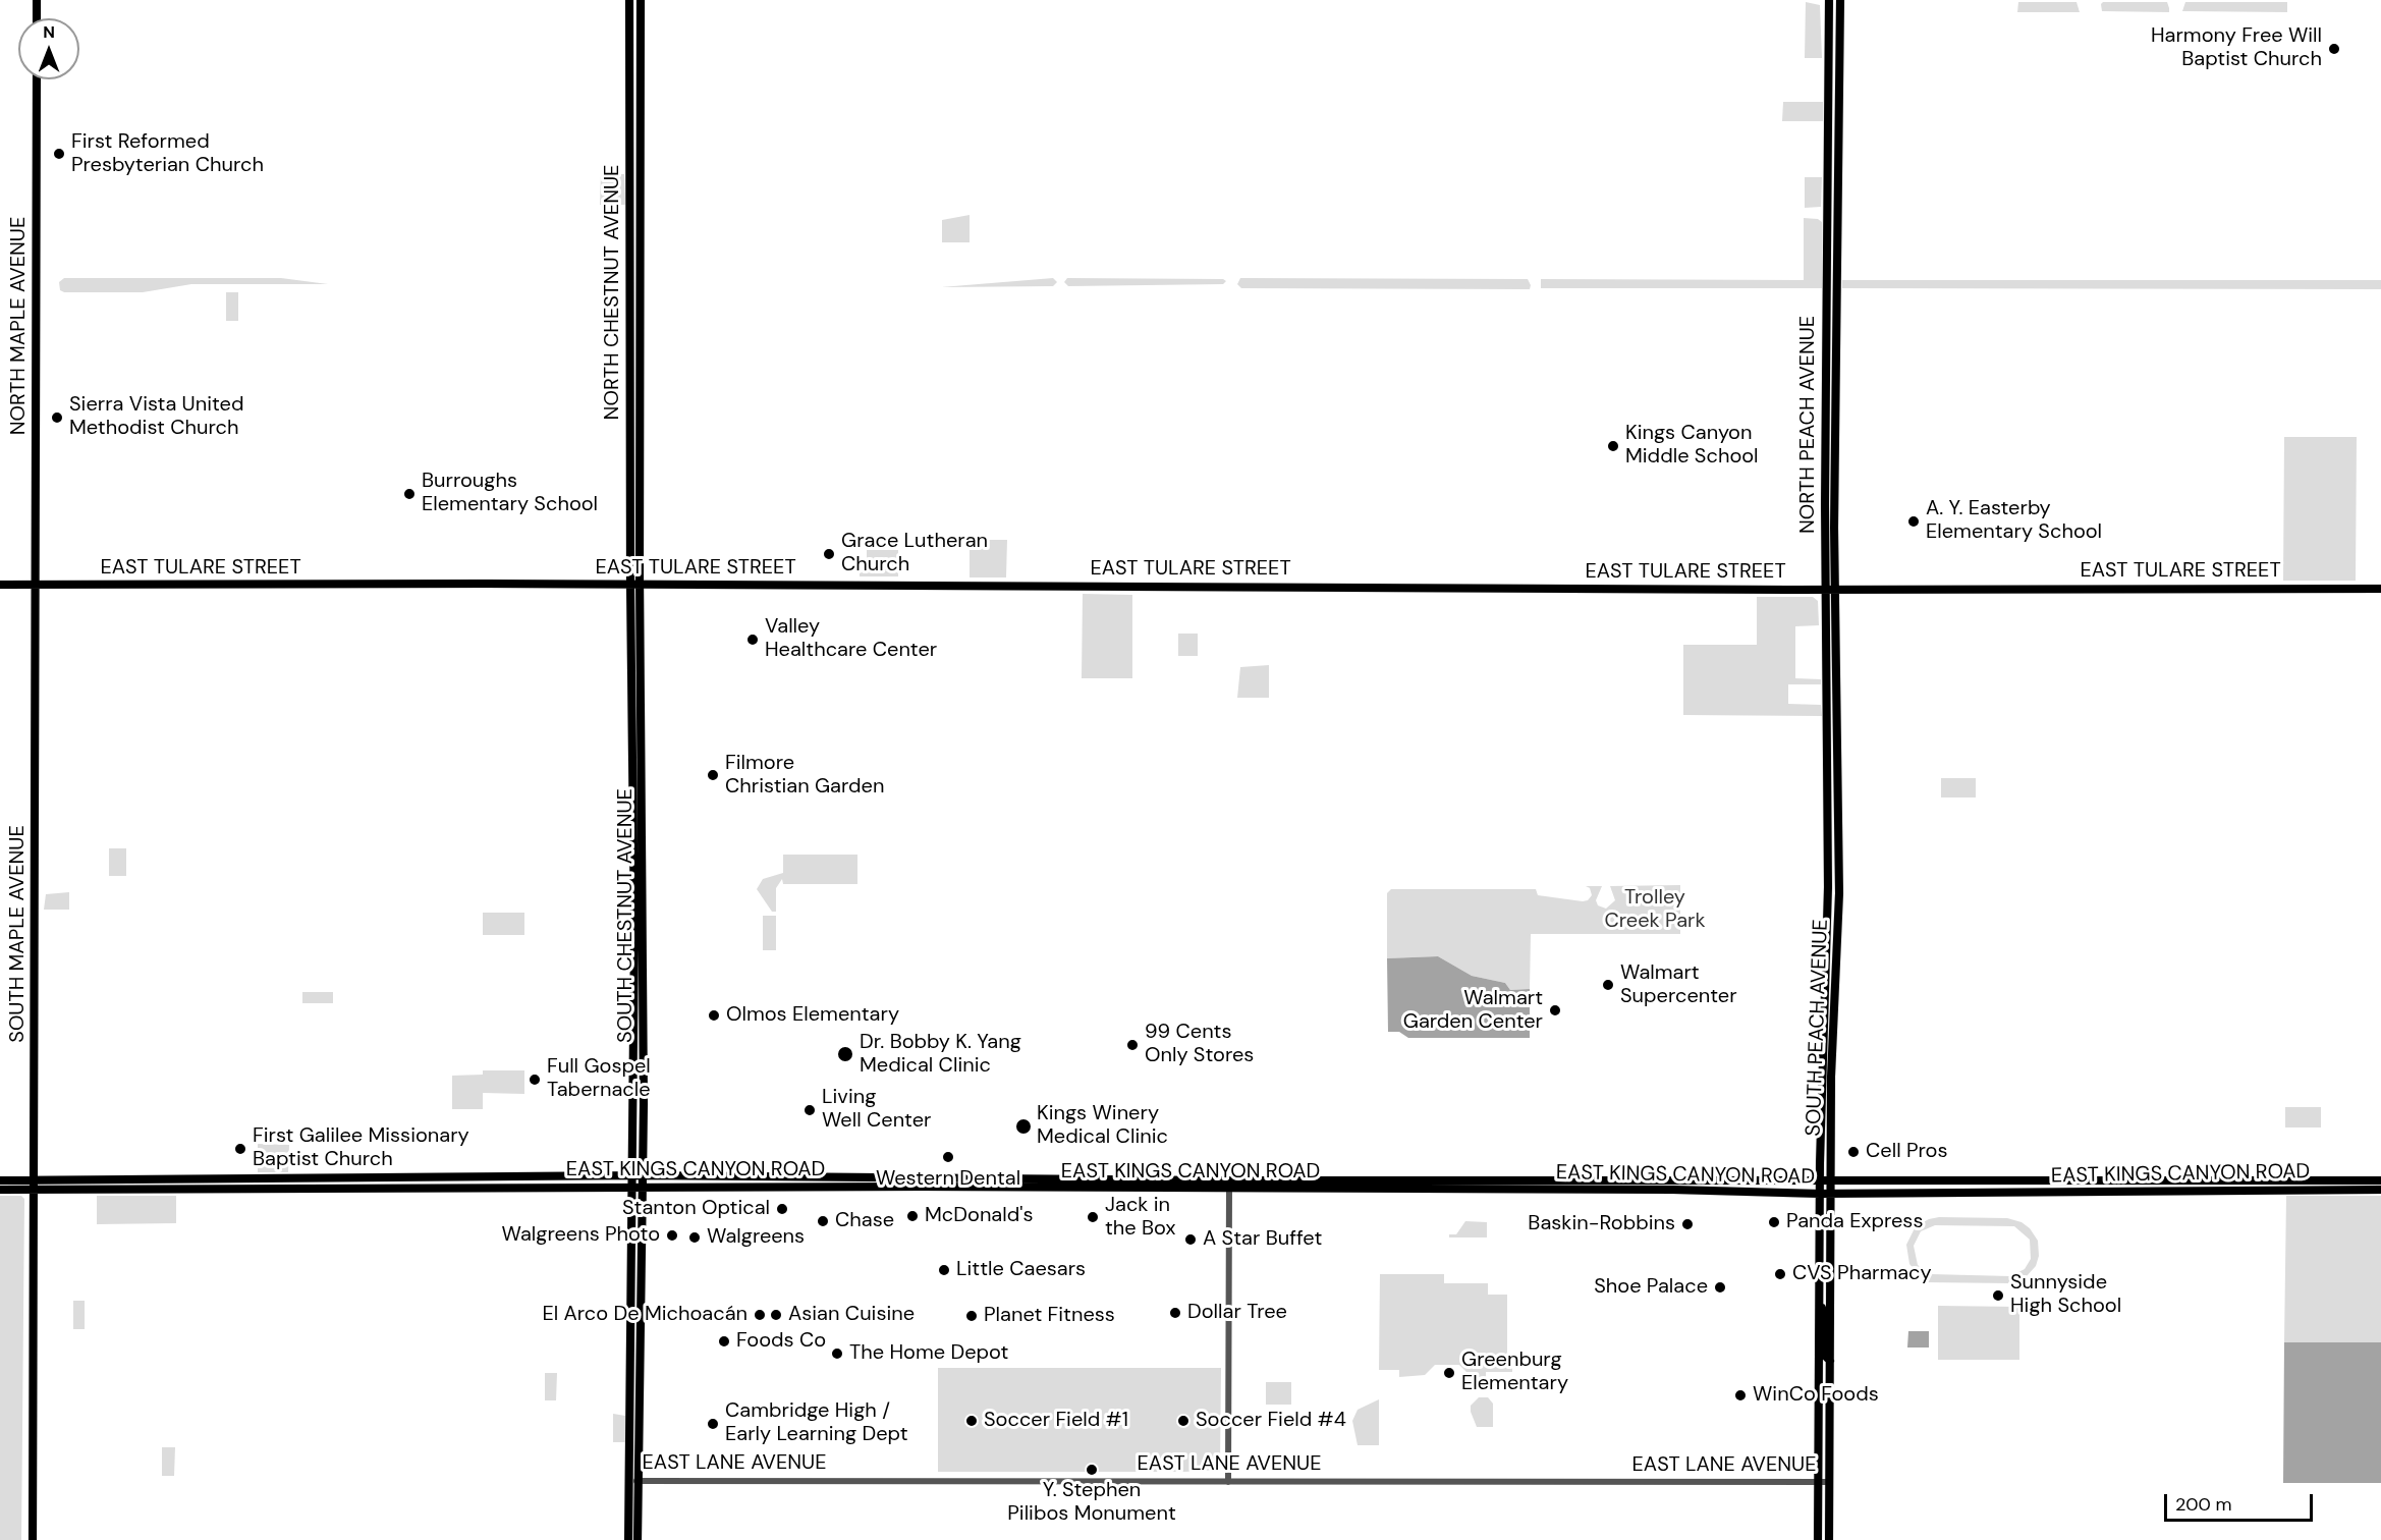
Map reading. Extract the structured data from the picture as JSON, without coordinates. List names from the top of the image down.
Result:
{
  "streets": {
    "main road": [
      "NORTH CHESTNUT AVENUE",
      "NORTH MAPLE AVENUE",
      "NORTH PEACH AVENUE",
      "EAST TULARE STREET",
      "SOUTH CHESTNUT AVENUE",
      "SOUTH MAPLE AVENUE",
      "SOUTH PEACH AVENUE",
      "EAST KINGS CANYON ROAD"
    ],
    "street": ["EAST LANE AVENUE"]
  },
  "crossings": [
    ["NORTH CHESTNUT AVENUE", "EAST TULARE STREET"],
    ["NORTH CHESTNUT AVENUE", "SOUTH CHESTNUT AVENUE"],
    ["NORTH MAPLE AVENUE", "EAST TULARE STREET"],
    ["NORTH MAPLE AVENUE", "SOUTH MAPLE AVENUE"],
    ["NORTH PEACH AVENUE", "EAST TULARE STREET"],
    ["NORTH PEACH AVENUE", "SOUTH PEACH AVENUE"],
    ["EAST TULARE STREET", "SOUTH CHESTNUT AVENUE"],
    ["EAST TULARE STREET", "SOUTH MAPLE AVENUE"],
    ["EAST TULARE STREET", "SOUTH PEACH AVENUE"],
    ["SOUTH CHESTNUT AVENUE", "EAST KINGS CANYON ROAD"],
    ["SOUTH CHESTNUT AVENUE", "EAST LANE AVENUE"],
    ["SOUTH MAPLE AVENUE", "EAST KINGS CANYON ROAD"],
    ["SOUTH PEACH AVENUE", "EAST KINGS CANYON ROAD"],
    ["SOUTH PEACH AVENUE", "EAST LANE AVENUE"]
  ],
  "parks": ["Trolley Creek Park"],
  "places": [
    "Harmony Free Will Baptist Church",
    "First Reformed Presbyterian Church",
    "Sierra Vista United Methodist Church",
    "Kings Canyon Middle School",
    "Burroughs Elementary School",
    "A. Y. Easterby Elementary School",
    "Grace Lutheran Church",
    "Valley Healthcare Center",
    "Filmore Christian Garden",
    "Walmart Supercenter",
    "Walmart Garden Center",
    "Olmos Elementary",
    "99 Cents Only Stores",
    "Dr. Bobby K. Yang Medical Clinic",
    "Full Gospel Tabernacle",
    "Living Well Center",
    "Kings Winery Medical Clinic",
    "First Galilee Missionary Baptist Church",
    "Cell Pros",
    "Western Dental",
    "Stanton Optical",
    "McDonald's",
    "Jack in the Box",
    "Chase",
    "Panda Express",
    "Baskin-Robbins",
    "Walgreens Photo",
    "Walgreens",
    "A Star Buffet",
    "Little Caesars",
    "CVS Pharmacy",
    "Shoe Palace",
    "Sunnyside High School",
    "Dollar Tree",
    "El Arco De Michoacán",
    "Asian Cuisine",
    "Planet Fitness",
    "Foods Co",
    "The Home Depot",
    "Greenburg Elementary",
    "WinCo Foods",
    "Soccer Field #1",
    "Soccer Field #4",
    "Cambridge High / Early Learning Dept",
    "Y. Stephen Pilibos Monument"
  ],
  "scale_bar": "200 m",
  "north": "top"
}
